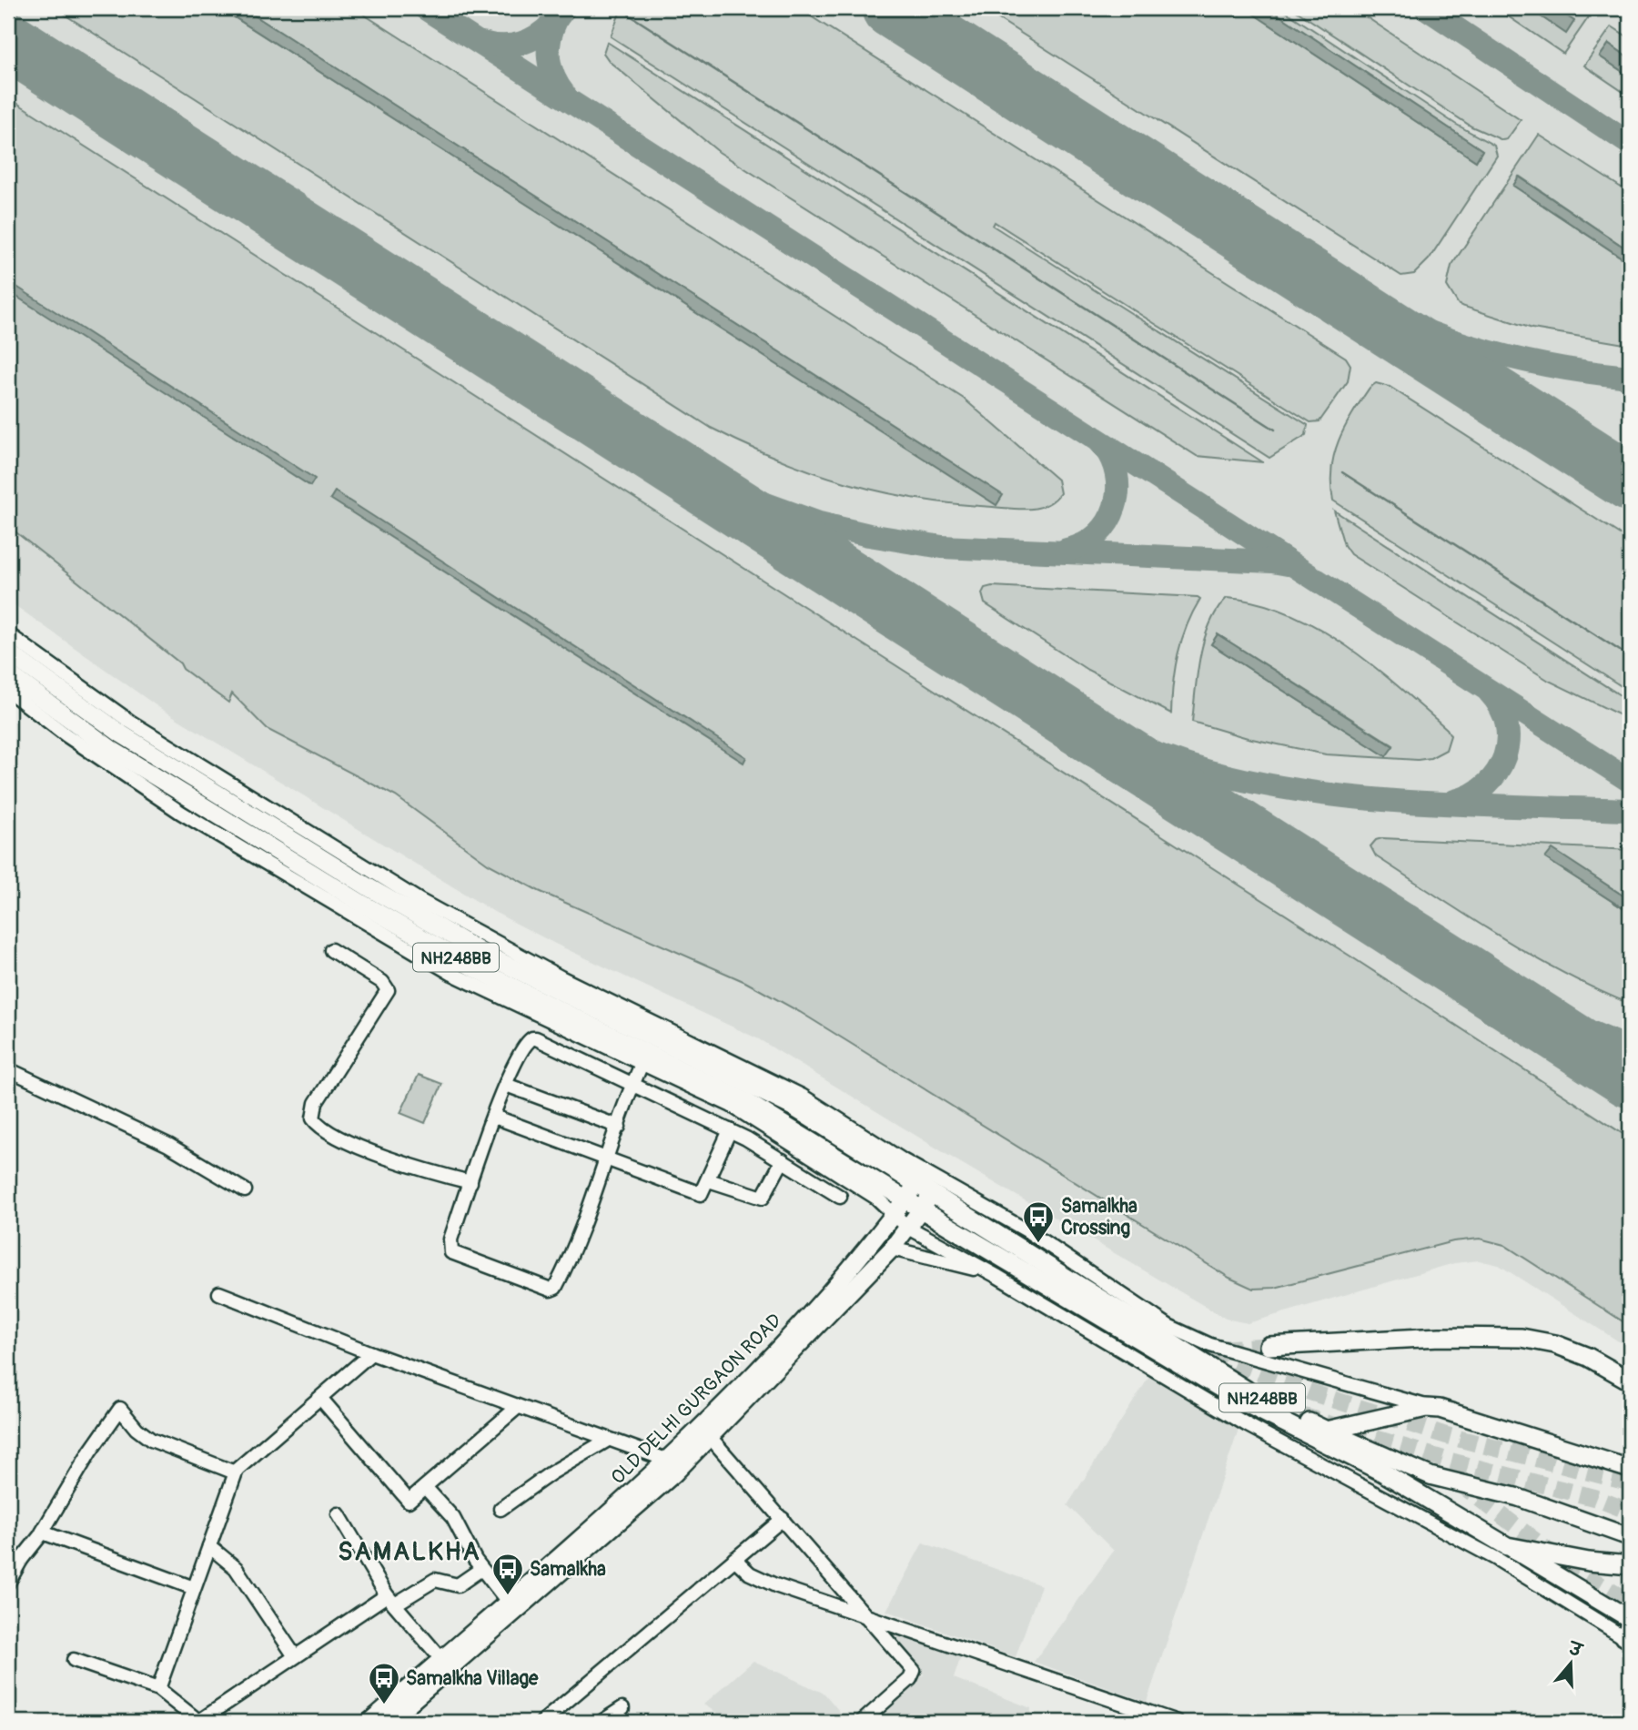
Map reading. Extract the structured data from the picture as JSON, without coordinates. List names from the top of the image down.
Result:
{
  "streets": {
    "highway": ["NH248BB"],
    "main road": ["OLD DELHI GURGAON ROAD"]
  },
  "crossings": [
    ["NH248BB", "OLD DELHI GURGAON ROAD"]
  ],
  "districts": ["SAMALKHA"],
  "places": {
    "bus stop": ["Samalkha Crossing", "Samalkha", "Samalkha Village"]
  },
  "north": "top"
}
